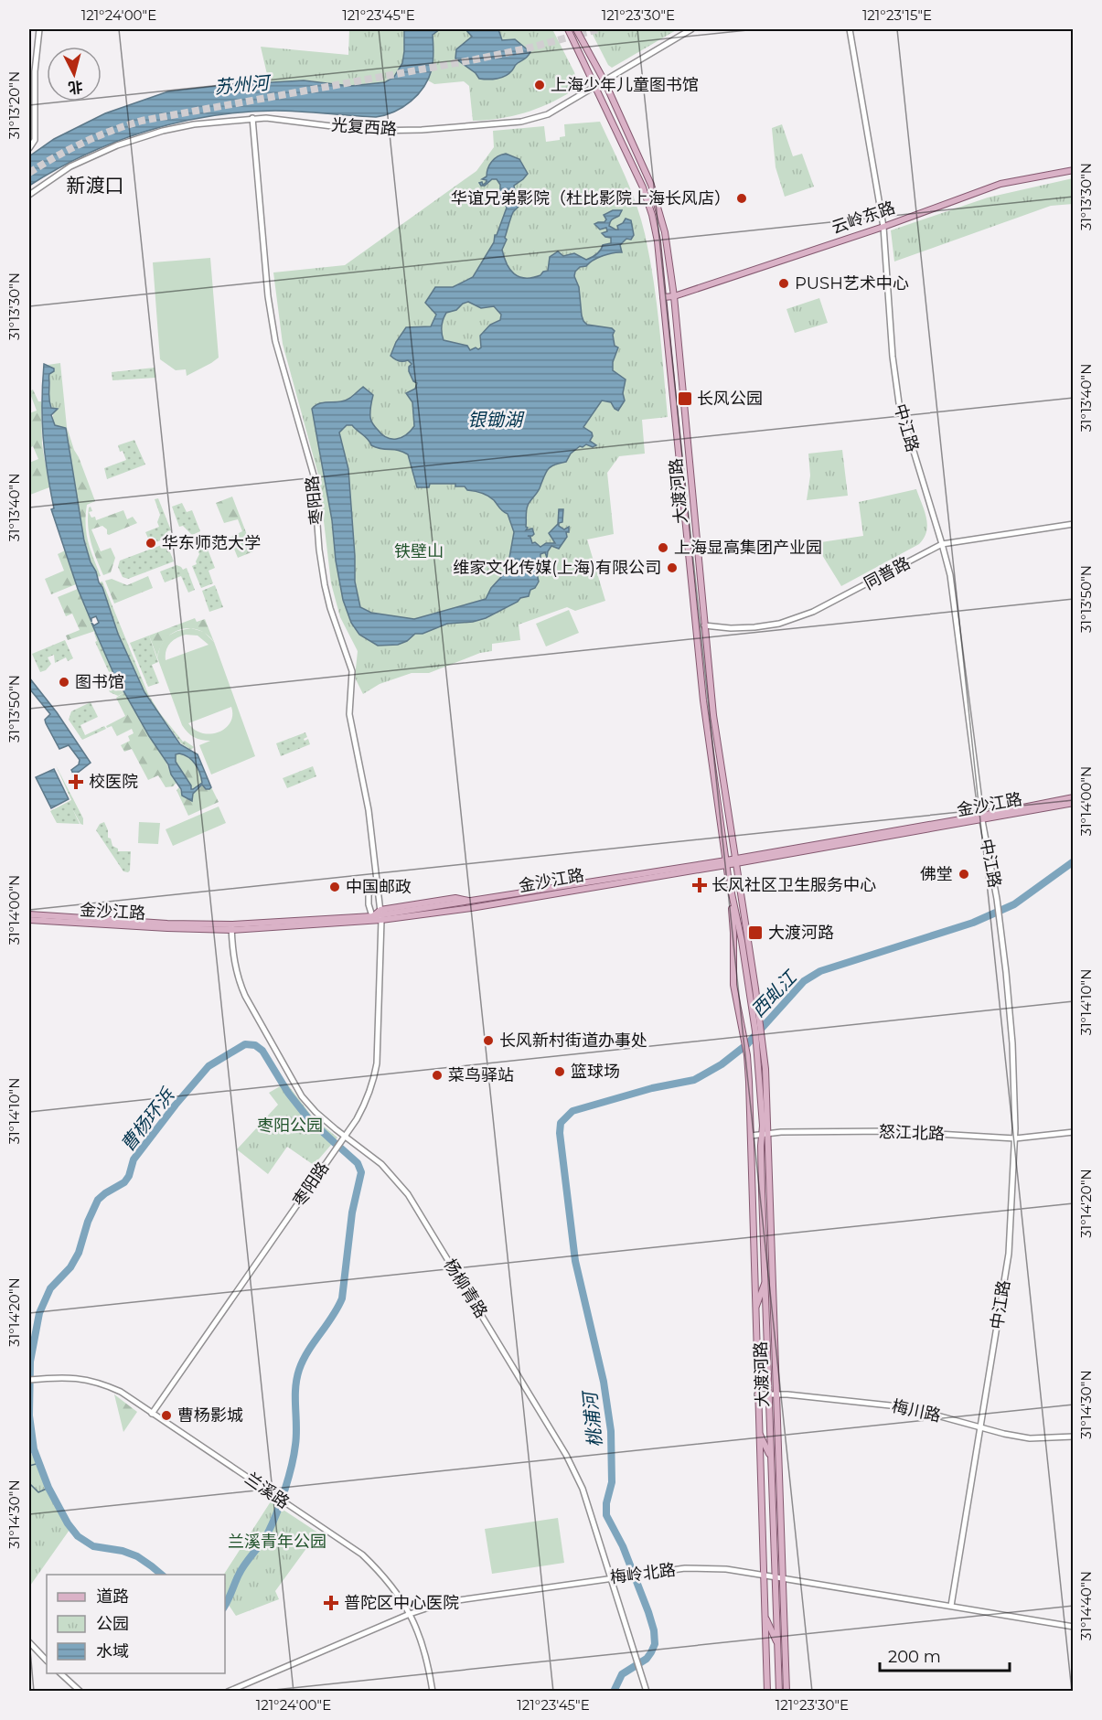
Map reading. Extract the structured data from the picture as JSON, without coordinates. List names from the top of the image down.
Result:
{
  "streets": {
    "main road": ["云岭东路", "大渡河路", "金沙江路"],
    "street": [
      "光复西路",
      "中江路",
      "枣阳路",
      "同普路",
      "怒江北路",
      "杨柳青路",
      "梅川路",
      "兰溪路",
      "梅岭北路"
    ]
  },
  "crossings": [
    ["光复西路", "大渡河路"],
    ["光复西路", "枣阳路"],
    ["云岭东路", "中江路"],
    ["云岭东路", "大渡河路"],
    ["中江路", "同普路"],
    ["中江路", "金沙江路"],
    ["中江路", "怒江北路"],
    ["中江路", "梅川路"],
    ["中江路", "梅岭北路"],
    ["大渡河路", "同普路"],
    ["大渡河路", "金沙江路"],
    ["大渡河路", "怒江北路"],
    ["大渡河路", "梅川路"],
    ["大渡河路", "梅岭北路"],
    ["枣阳路", "金沙江路"],
    ["枣阳路", "杨柳青路"],
    ["枣阳路", "兰溪路"],
    ["金沙江路", "杨柳青路"],
    ["杨柳青路", "梅岭北路"],
    ["兰溪路", "梅岭北路"]
  ],
  "districts": ["新渡口"],
  "water": [
    "苏州河",
    "银锄湖",
    "西虬江",
    "曹杨环浜",
    "桃浦河"
  ],
  "parks": ["铁壁山", "枣阳公园", "兰溪青年公园"],
  "places": {
    "other": [
      "上海少年儿童图书馆",
      "华谊兄弟影院（杜比影院上海长风店）",
      "PUSH艺术中心",
      "华东师范大学",
      "上海显高集团产业园",
      "维家文化传媒(上海)有限公司",
      "图书馆",
      "佛堂",
      "中国邮政",
      "长风新村街道办事处",
      "篮球场",
      "菜鸟驿站",
      "曹杨影城"
    ],
    "transit": ["长风公园", "大渡河路"],
    "health": ["校医院", "长风社区卫生服务中心", "普陀区中心医院"]
  },
  "legend": ["道路", "公园", "水域"],
  "scale_bar": "200 m",
  "north": "bottom",
  "coordinates": [
    "121°24'00\"E",
    "121°23'45\"E",
    "121°23'30\"E",
    "121°23'15\"E",
    "31°13'20\"N",
    "31°13'30\"N",
    "31°13'40\"N",
    "31°13'50\"N",
    "31°14'00\"N",
    "31°14'10\"N",
    "31°14'20\"N",
    "31°14'30\"N",
    "31°14'40\"N"
  ]
}
